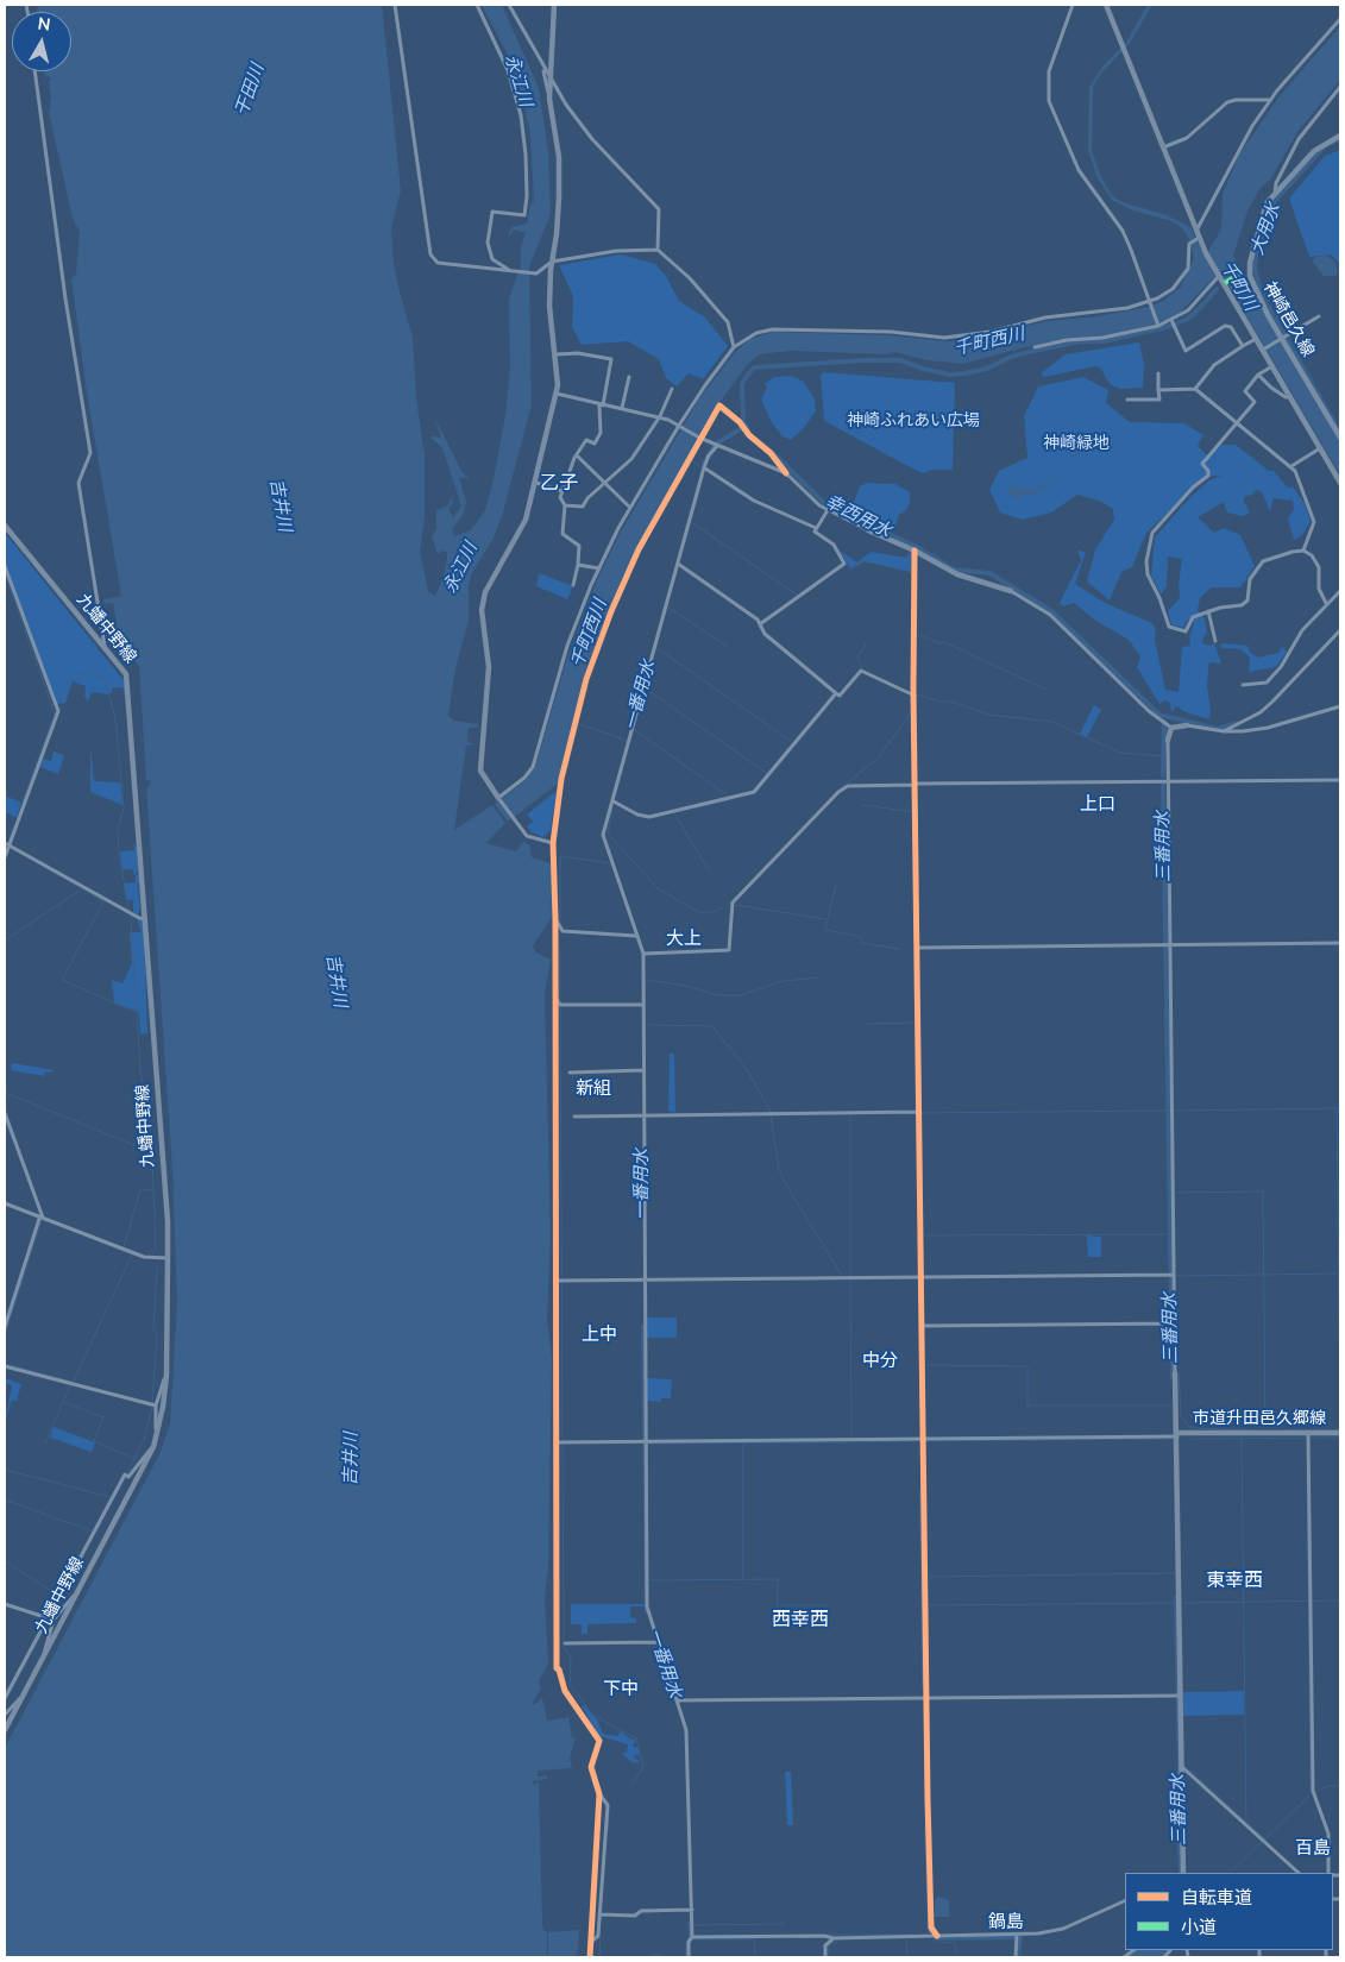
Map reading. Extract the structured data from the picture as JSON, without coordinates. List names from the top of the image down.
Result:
{
  "streets": {
    "street": ["神崎邑久線", "九蟠中野線", "市道升田邑久郷線"]
  },
  "districts": [
    "乙子",
    "上口",
    "大上",
    "新組",
    "上中",
    "中分",
    "東幸西",
    "西幸西",
    "下中",
    "百島",
    "鍋島"
  ],
  "water": [
    "永江川",
    "干田川",
    "大用水",
    "千町川",
    "千町西川",
    "吉井川",
    "幸西用水",
    "一番用水",
    "三番用水"
  ],
  "parks": ["神崎ふれあい広場", "神崎緑地"],
  "legend": ["自転車道", "小道"],
  "north": "top"
}
